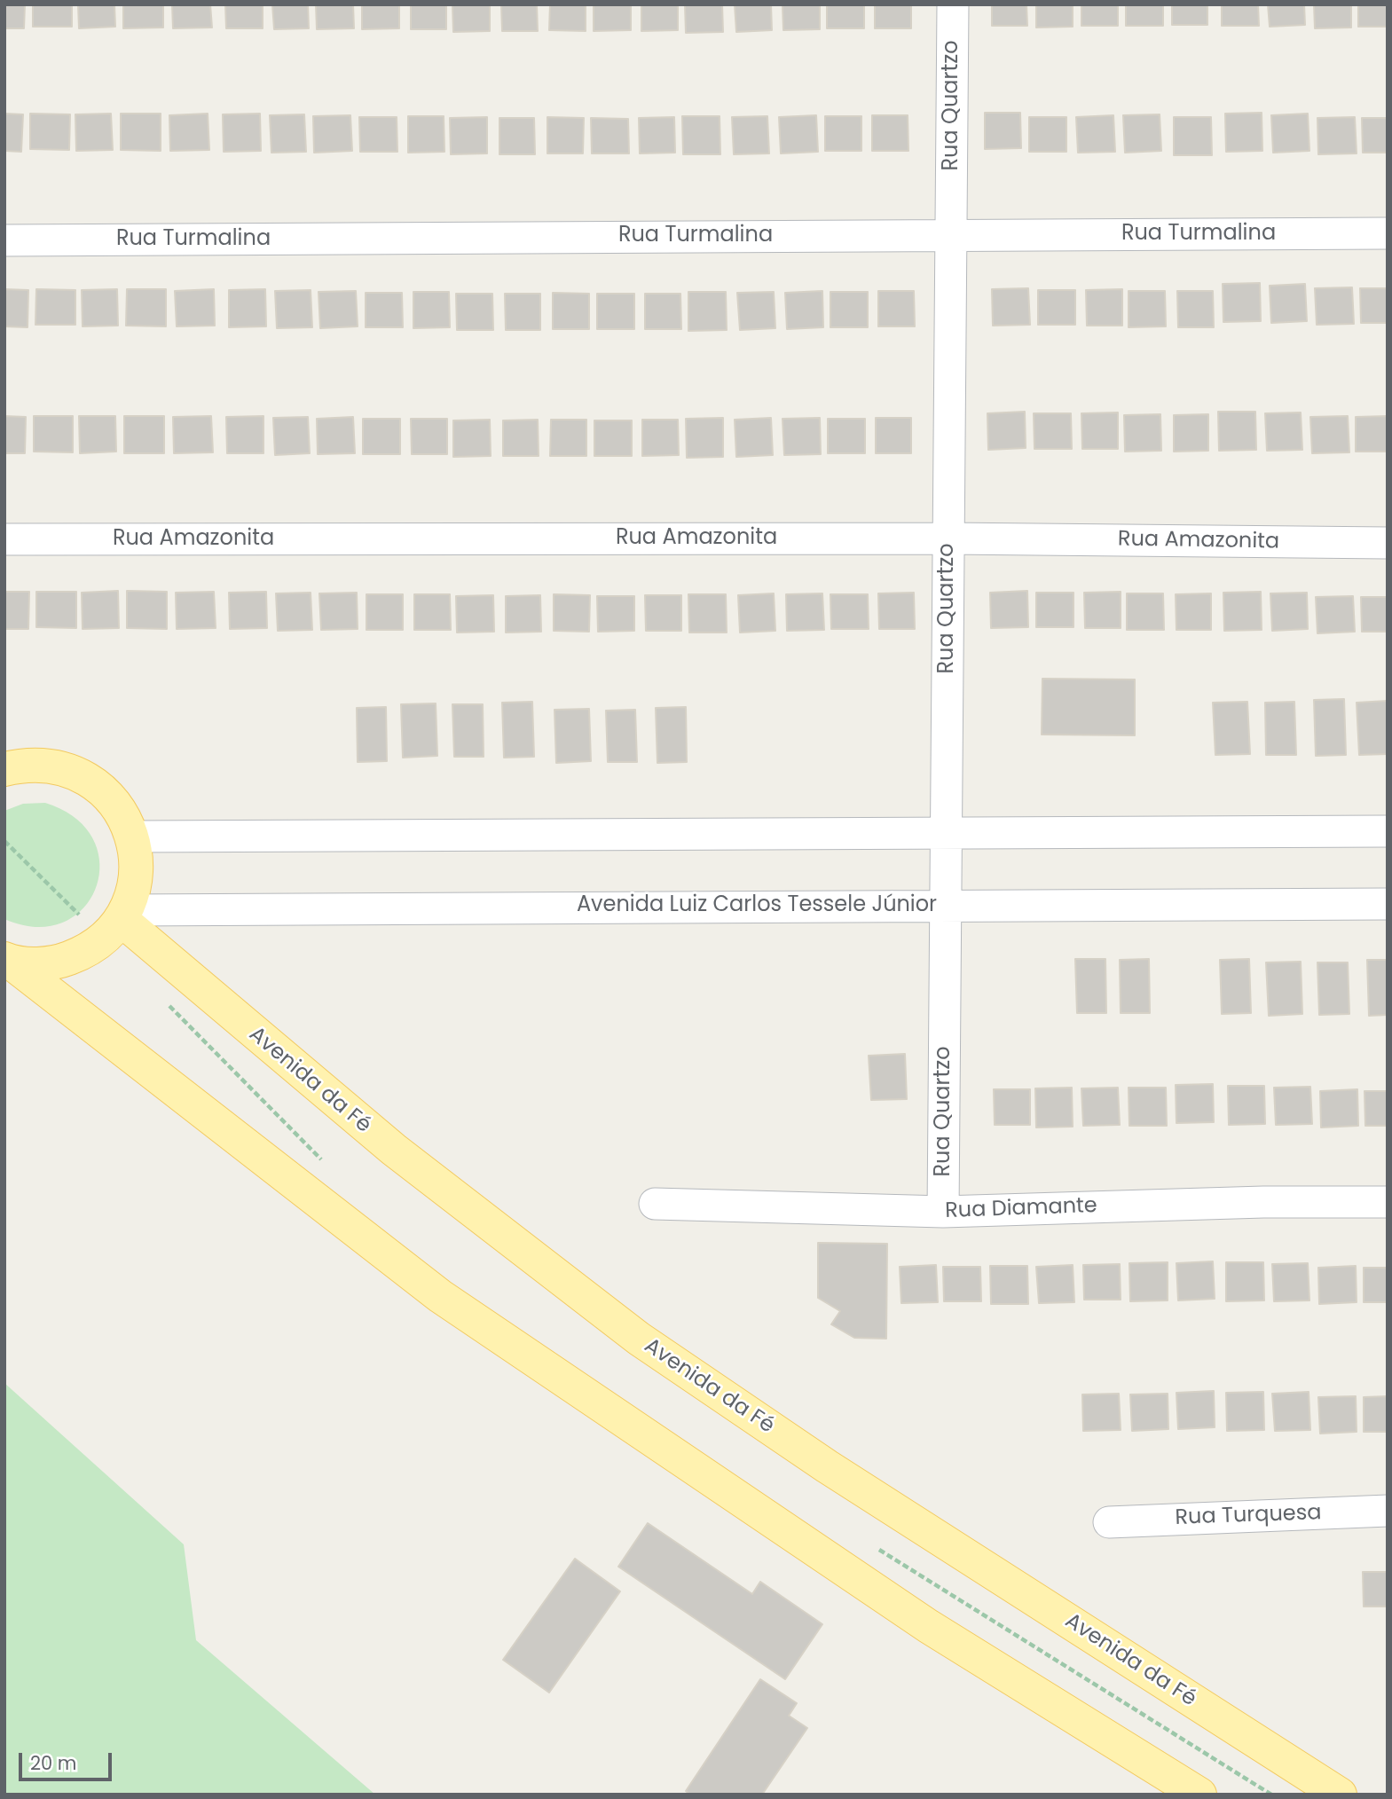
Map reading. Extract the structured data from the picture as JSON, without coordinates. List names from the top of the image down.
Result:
{
  "streets": {
    "main road": ["Avenida da Fé"],
    "street": [
      "Rua Quartzo",
      "Rua Turmalina",
      "Rua Amazonita",
      "Avenida Luiz Carlos Tessele Júnior",
      "Rua Diamante",
      "Rua Turquesa"
    ]
  },
  "crossings": [
    ["Rua Quartzo", "Rua Turmalina"],
    ["Rua Quartzo", "Rua Amazonita"],
    ["Rua Quartzo", "Avenida Luiz Carlos Tessele Júnior"],
    ["Rua Quartzo", "Rua Diamante"],
    ["Avenida Luiz Carlos Tessele Júnior", "Avenida da Fé"]
  ],
  "scale_bar": "20 m"
}
